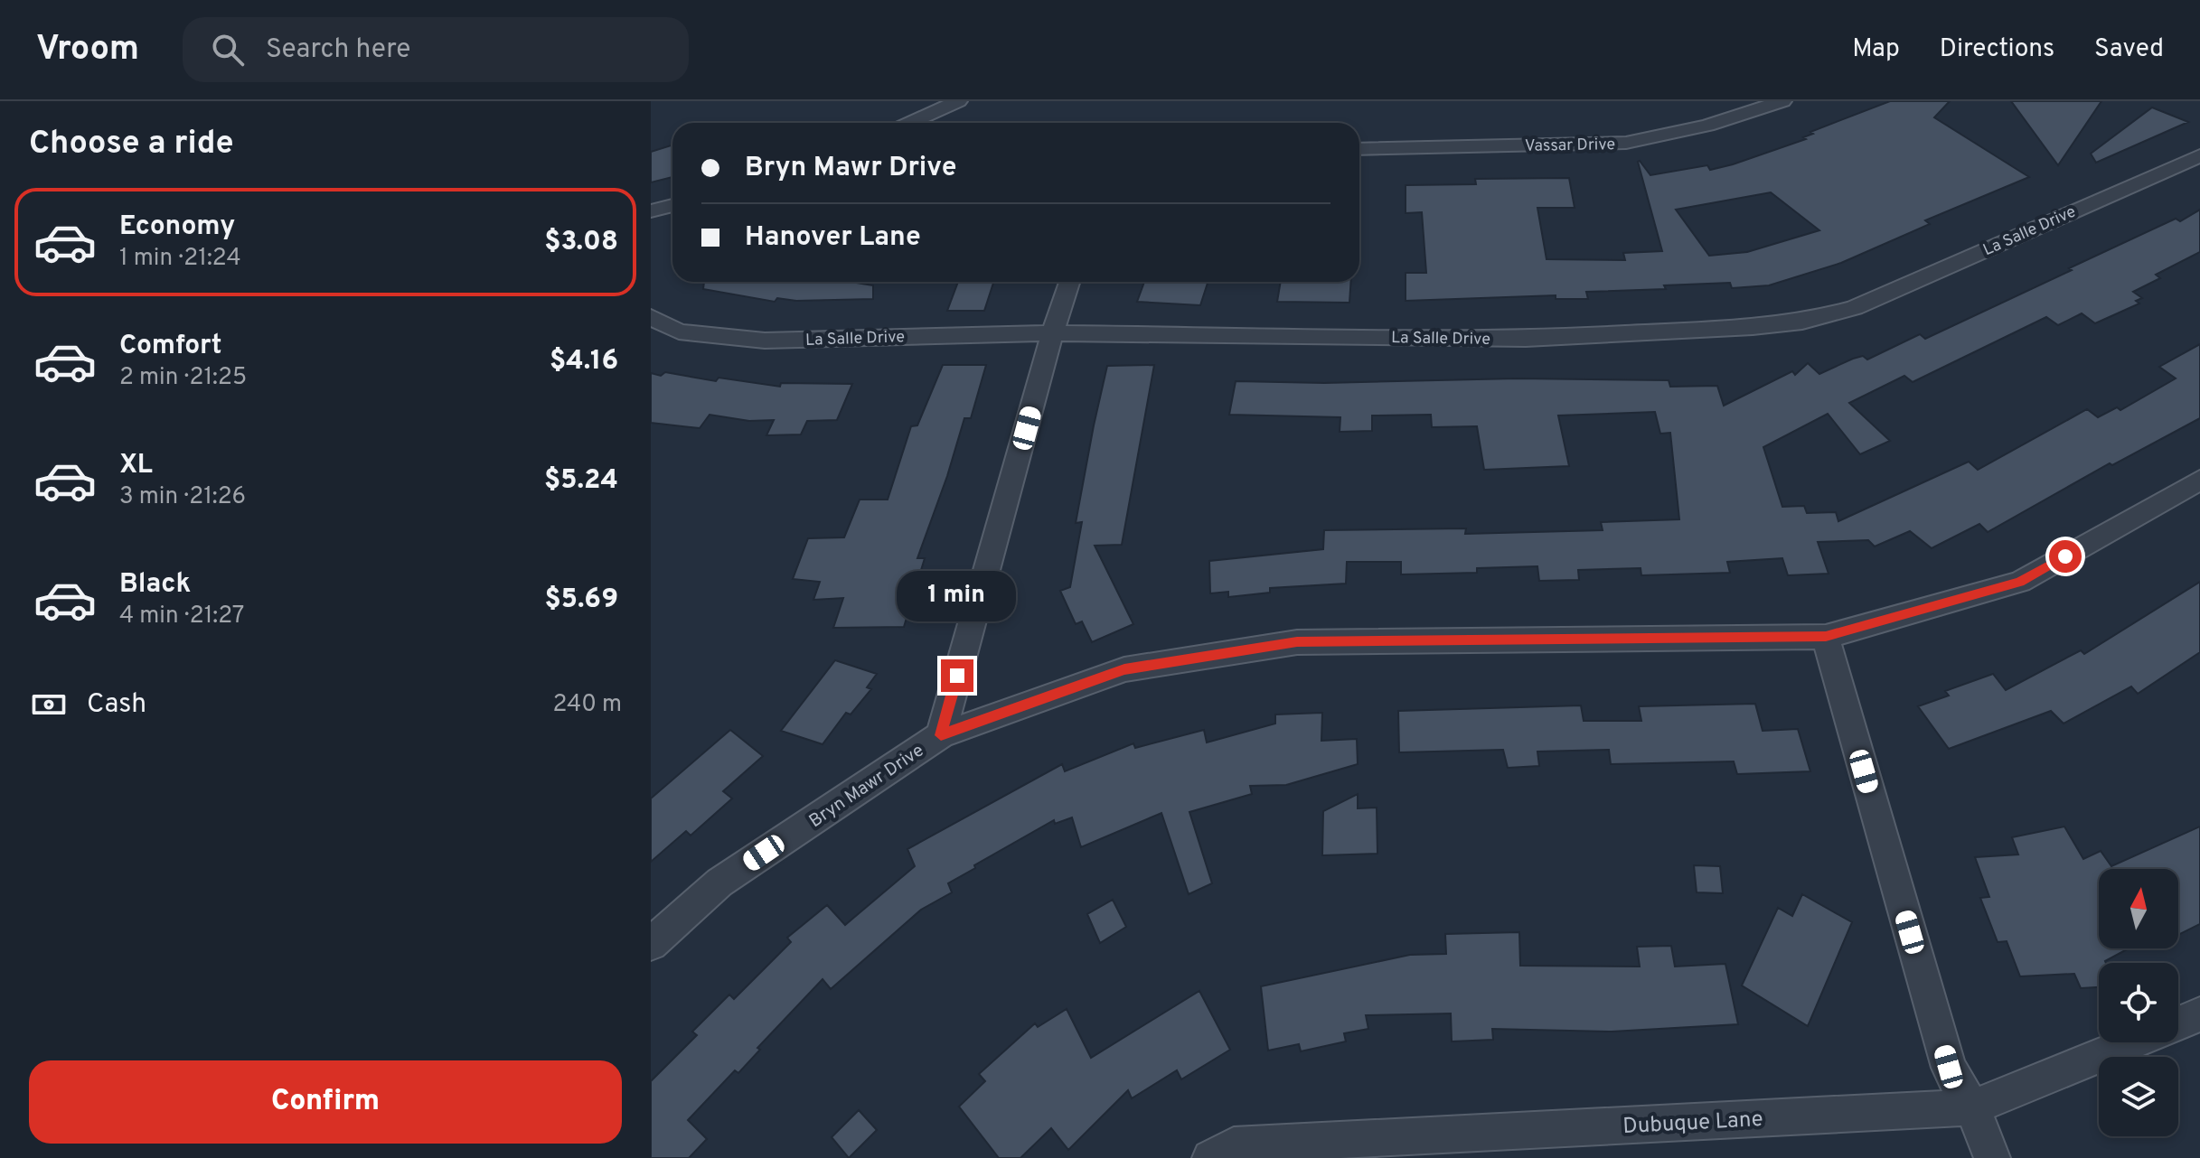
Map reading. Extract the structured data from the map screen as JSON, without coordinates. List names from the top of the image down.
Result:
{
  "streets": {
    "street": [
      "Vassar Drive",
      "La Salle Drive",
      "Bryn Mawr Drive",
      "Dubuque Lane"
    ]
  },
  "north": "top",
  "page": {
    "header": "Vroom",
    "search": "Search here",
    "nav": ["Map", "Directions", "Saved"],
    "heading": "Choose a ride",
    "banner": ["Bryn Mawr Drive", "Hanover Lane"],
    "list": [
      {
        "name": "Economy",
        "note": "1 min · 21:24",
        "value": "$3.08"
      },
      {
        "name": "Comfort",
        "note": "2 min · 21:25",
        "value": "$4.16"
      },
      {
        "name": "XL",
        "note": "3 min · 21:26",
        "value": "$5.24"
      },
      {
        "name": "Black",
        "note": "4 min · 21:27",
        "value": "$5.69"
      }
    ],
    "bubble": "1 min",
    "pay": ["Cash", "240 m"],
    "buttons": "Confirm"
  }
}
